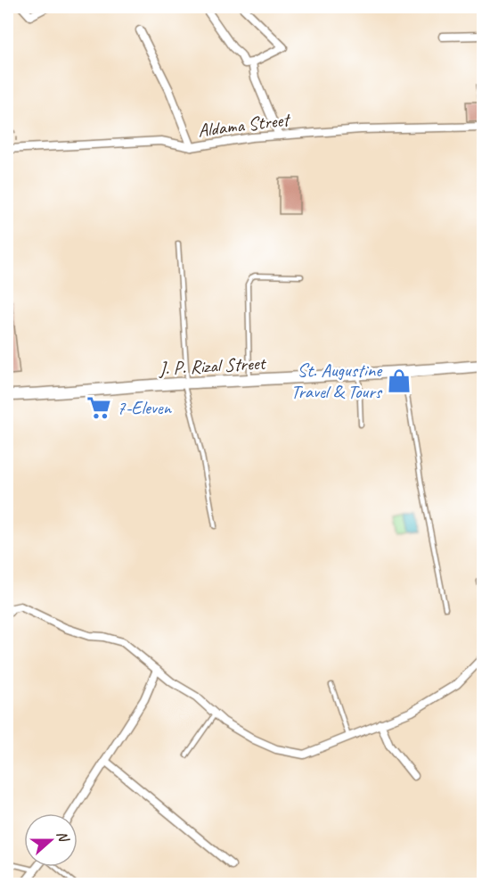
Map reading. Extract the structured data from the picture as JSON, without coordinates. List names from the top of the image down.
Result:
{
  "streets": {
    "main road": ["J. P. Rizal Street"],
    "street": ["Aldama Street"]
  },
  "places": {
    "shop": ["St. Augustine Travel & Tours"],
    "supermarket": ["7-Eleven"]
  },
  "north": "right"
}
